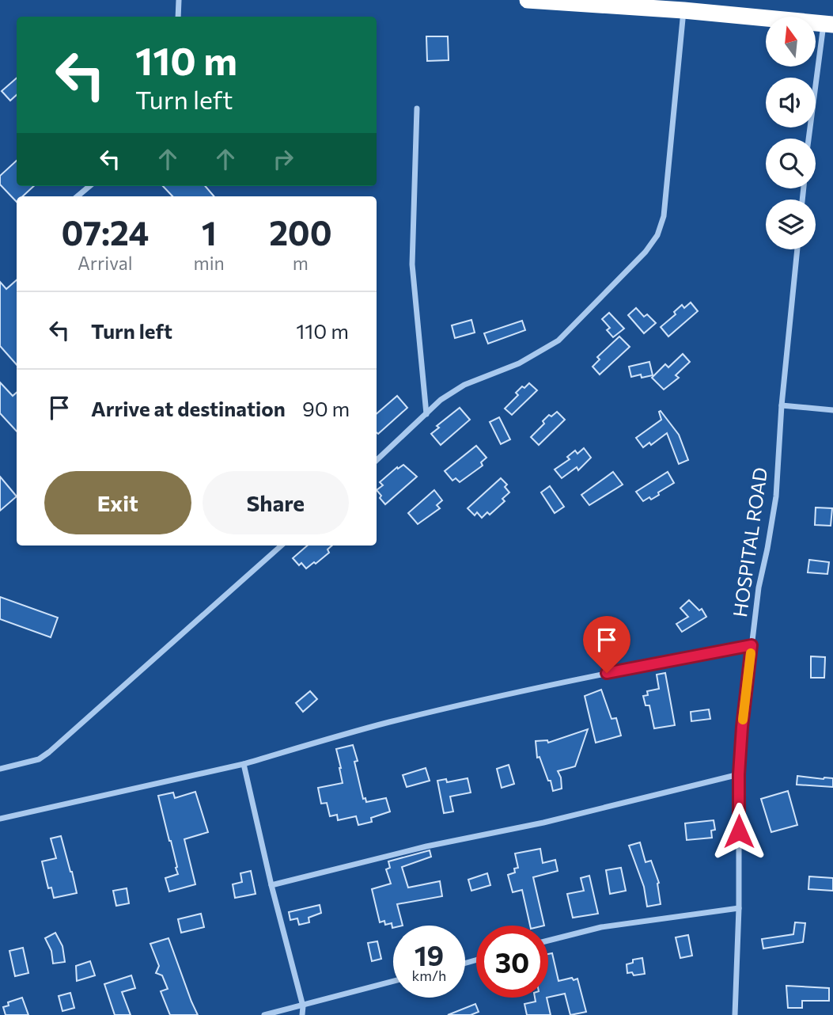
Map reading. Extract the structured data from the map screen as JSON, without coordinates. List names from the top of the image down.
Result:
{
  "streets": {
    "street": ["HOSPITAL ROAD"]
  },
  "north": "top",
  "page": {
    "turn": ["110 m", "Turn left"],
    "eta": [
      "07:24",
      "Arrival",
      "1",
      "min",
      "200",
      "m"
    ],
    "list": [
      {
        "name": "Turn left",
        "value": "110 m"
      },
      {
        "name": "Arrive at destination",
        "value": "90 m"
      }
    ],
    "buttons": ["Exit", "Share"],
    "speed": "19 km/h",
    "limit": "30"
  }
}
